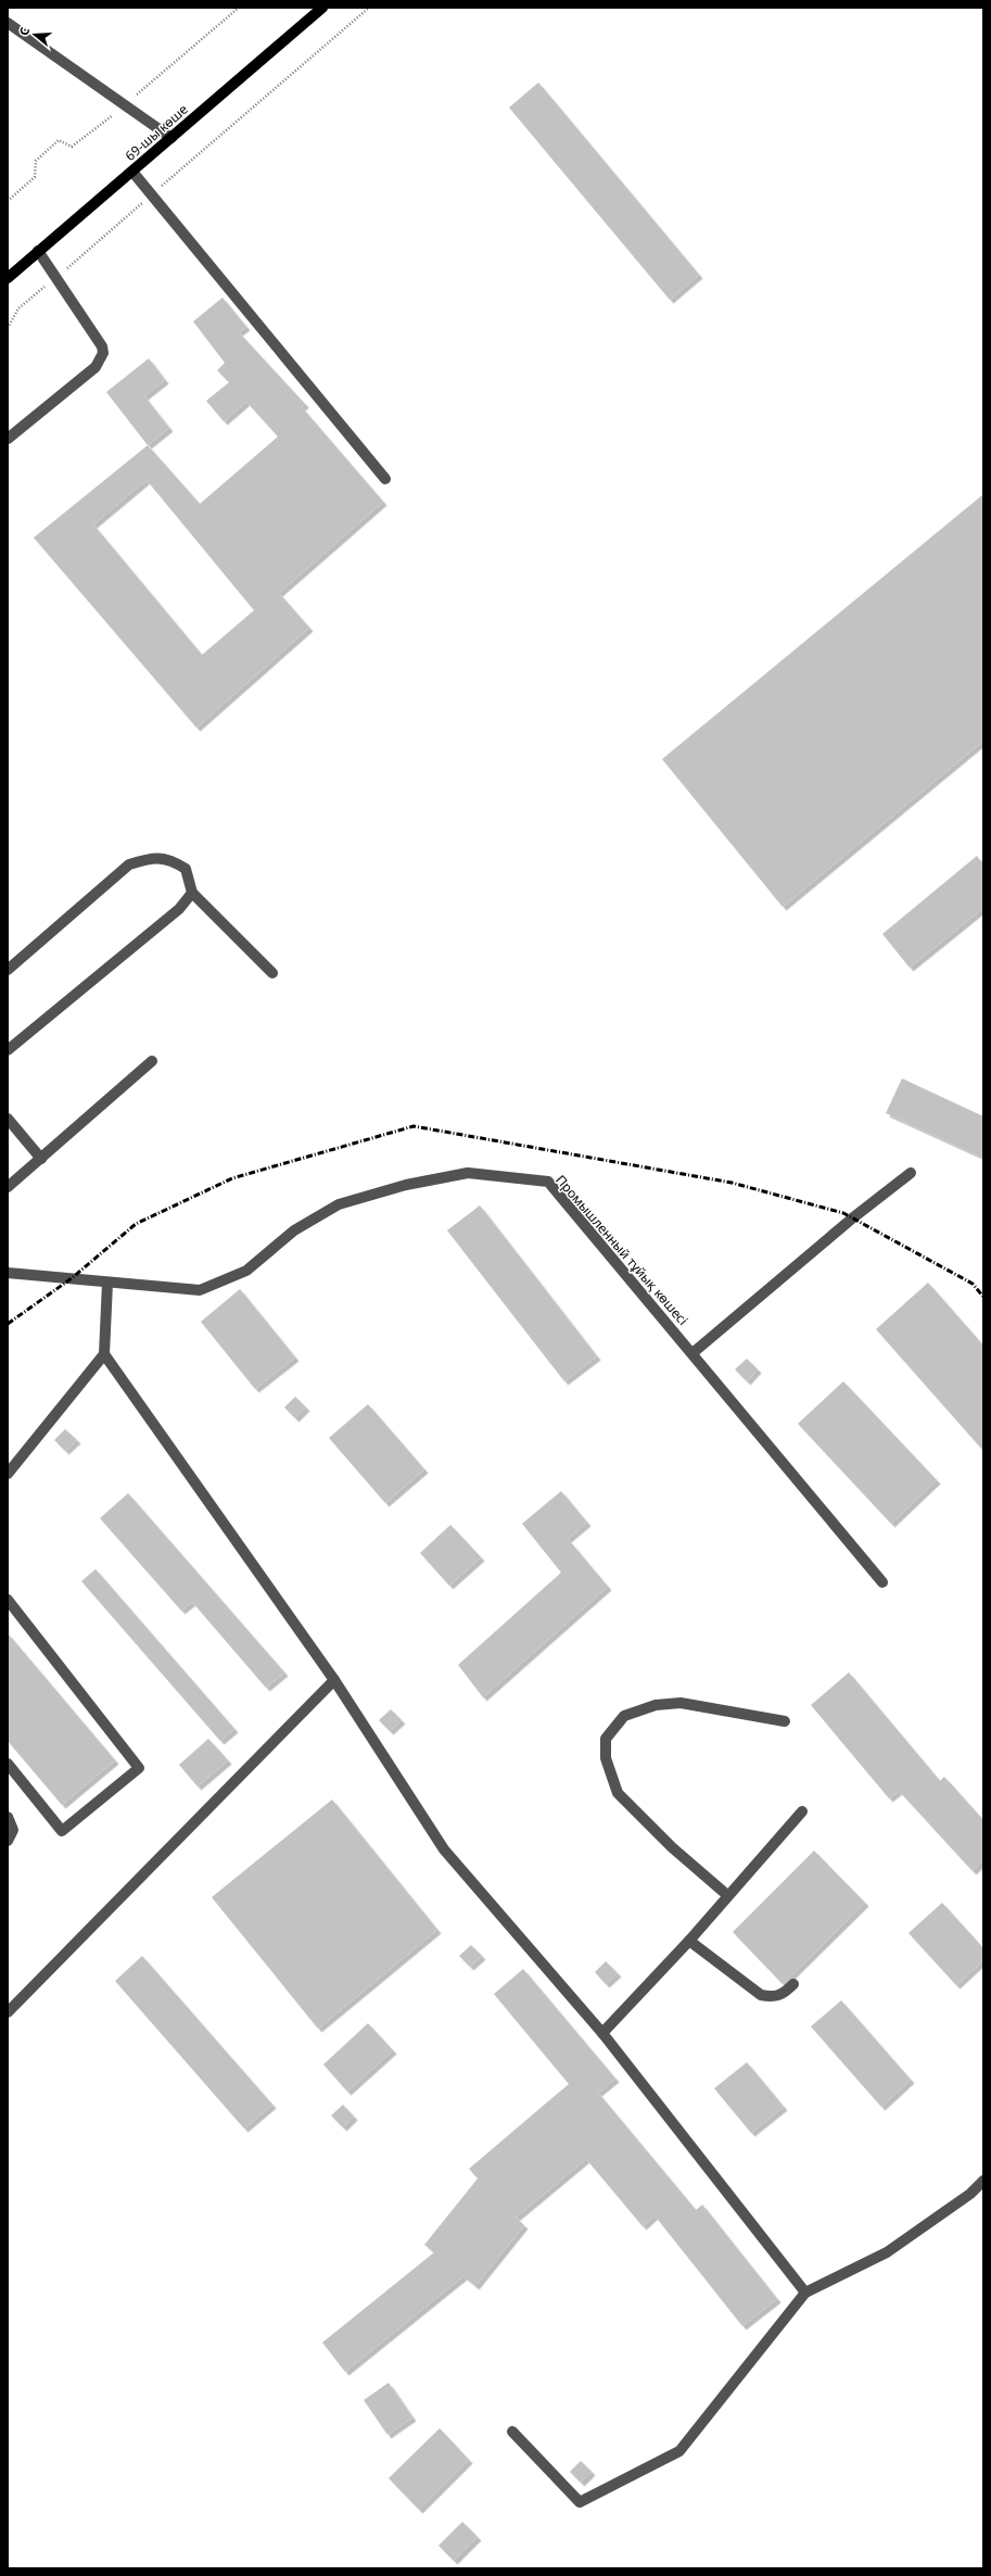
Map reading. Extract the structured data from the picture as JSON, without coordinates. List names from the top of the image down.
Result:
{
  "streets": {
    "main road": ["69-шы көше"],
    "lane": ["Промышленный тұйық көшесі"]
  },
  "north": "left"
}
